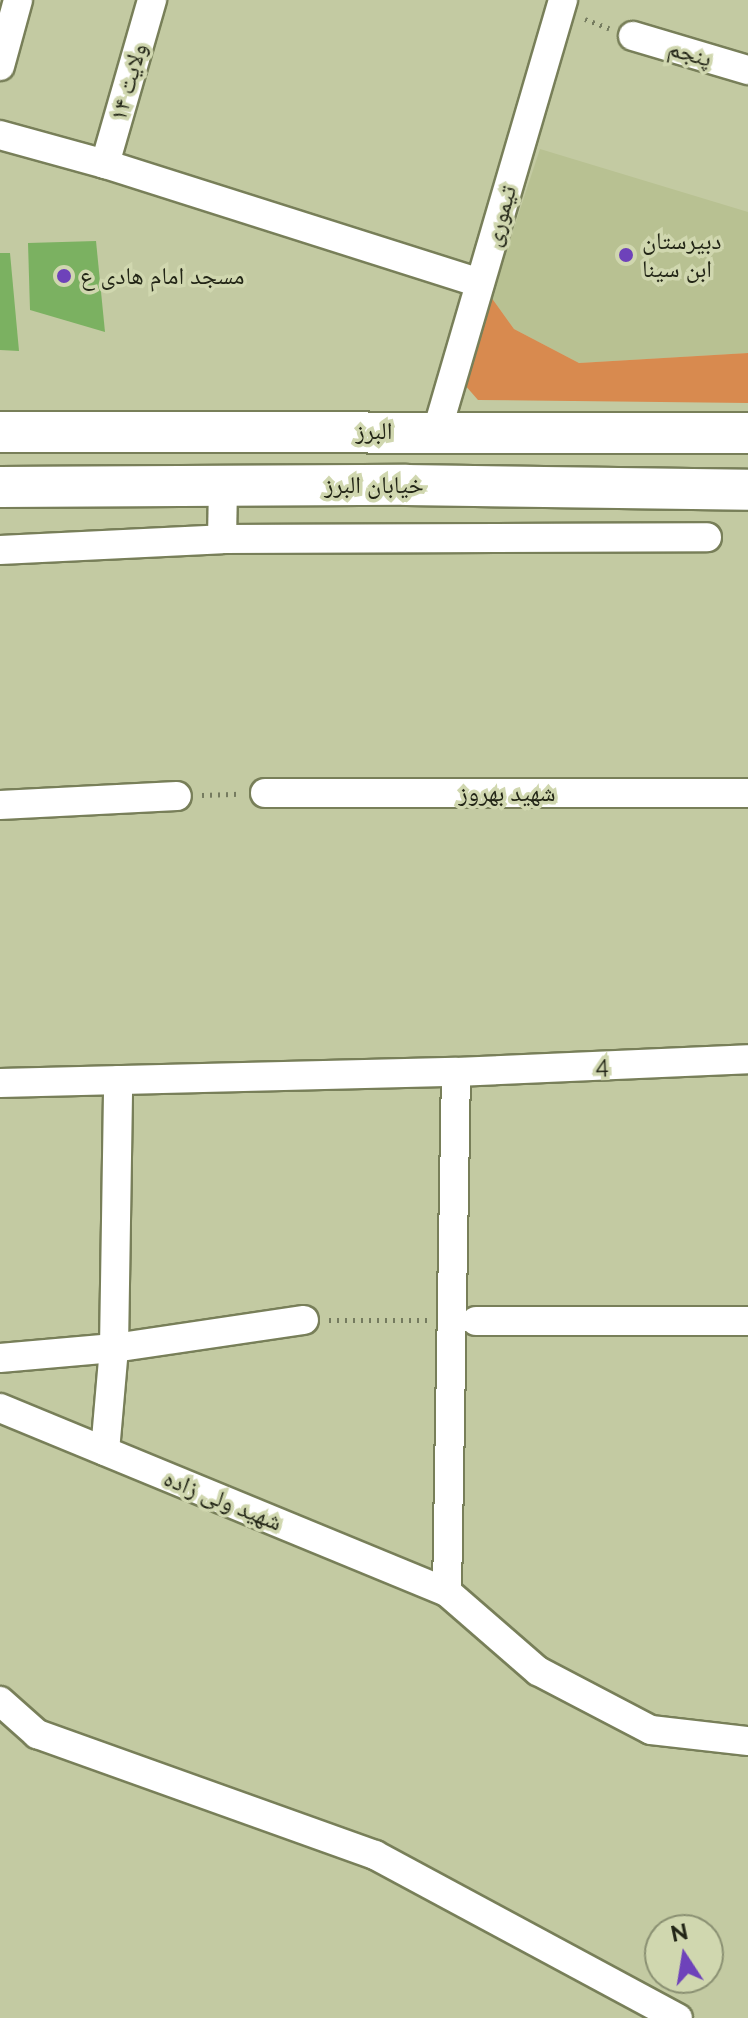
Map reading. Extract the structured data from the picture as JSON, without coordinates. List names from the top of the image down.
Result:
{
  "streets": {
    "main road": ["البرز", "خیابان البرز"],
    "street": [
      "پنجم",
      "ولایت ۱۴",
      "تیموری",
      "شهید بهروز",
      "4",
      "شهید ولی زاده"
    ]
  },
  "crossings": [
    ["تیموری", "البرز"]
  ],
  "places": ["دبیرستان ابن سینا", "مسجد امام هادی ع"],
  "north": "top"
}
